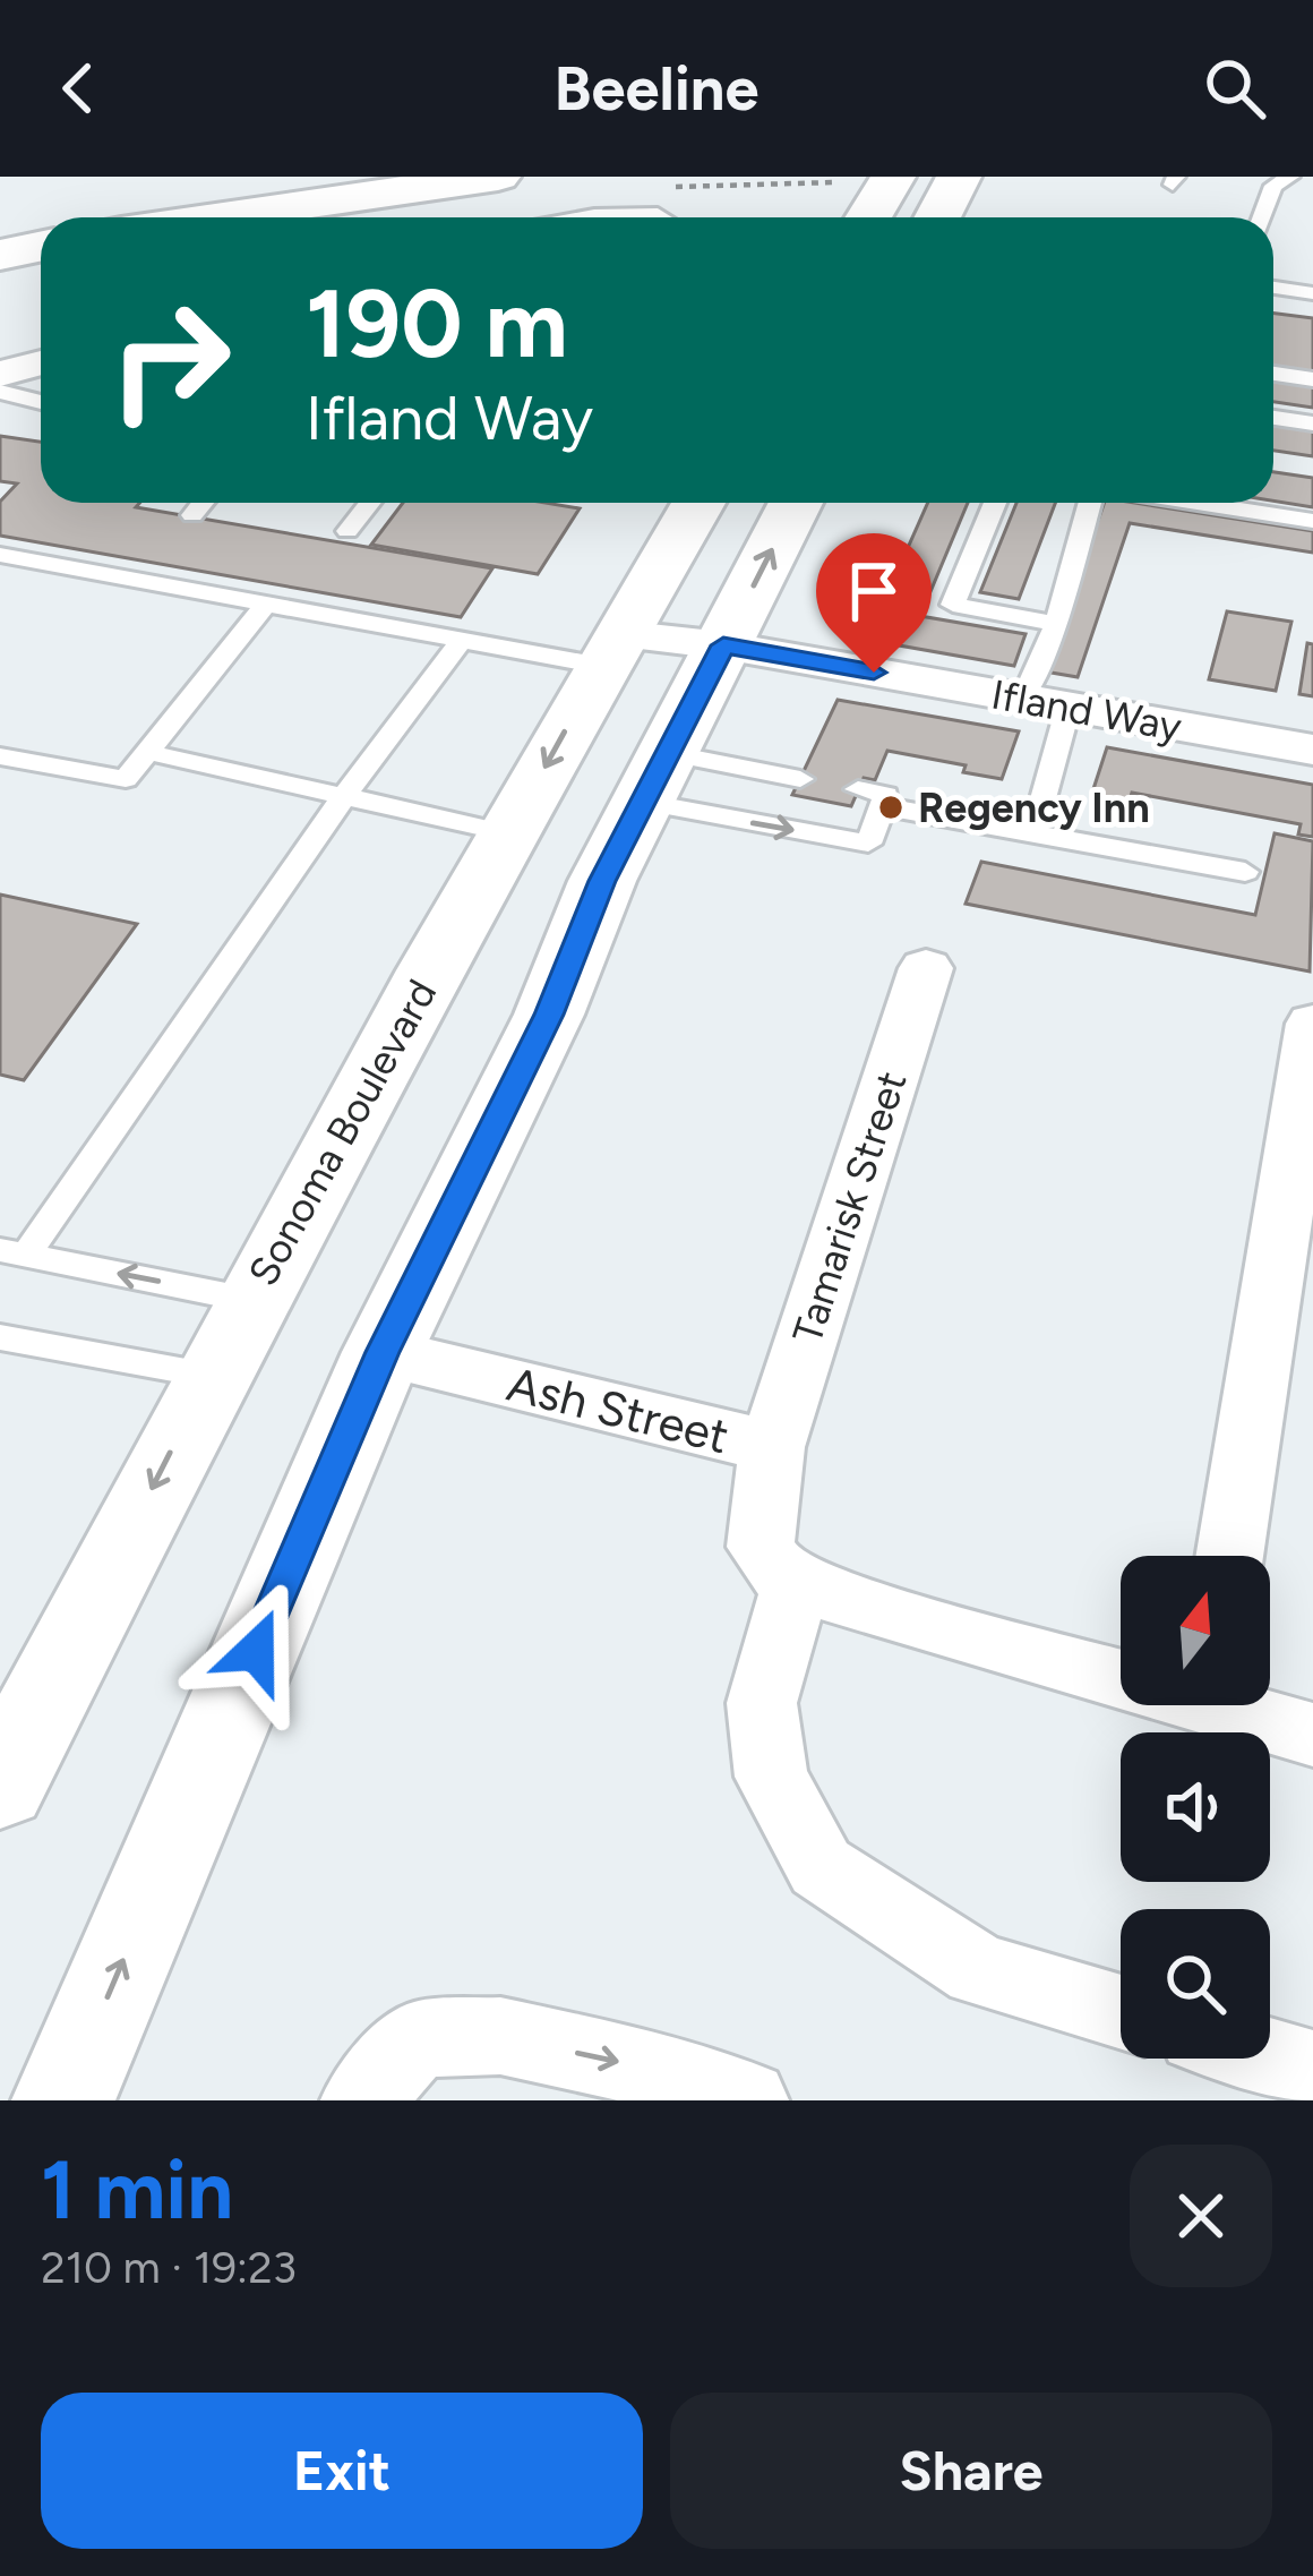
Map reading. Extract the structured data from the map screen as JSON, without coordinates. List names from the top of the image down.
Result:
{
  "streets": {
    "main road": ["Sonoma Boulevard"],
    "street": ["Ifland Way", "Tamarisk Street", "Ash Street"]
  },
  "crossings": [
    ["Ifland Way", "Sonoma Boulevard"],
    ["Tamarisk Street", "Ash Street"]
  ],
  "places": ["Regency Inn"],
  "north": "top",
  "page": {
    "header": "Beeline",
    "turn": ["190 m", "Ifland Way"],
    "heading": ["1 min", "210 m · 19:23"],
    "buttons": ["Exit", "Share"]
  }
}
